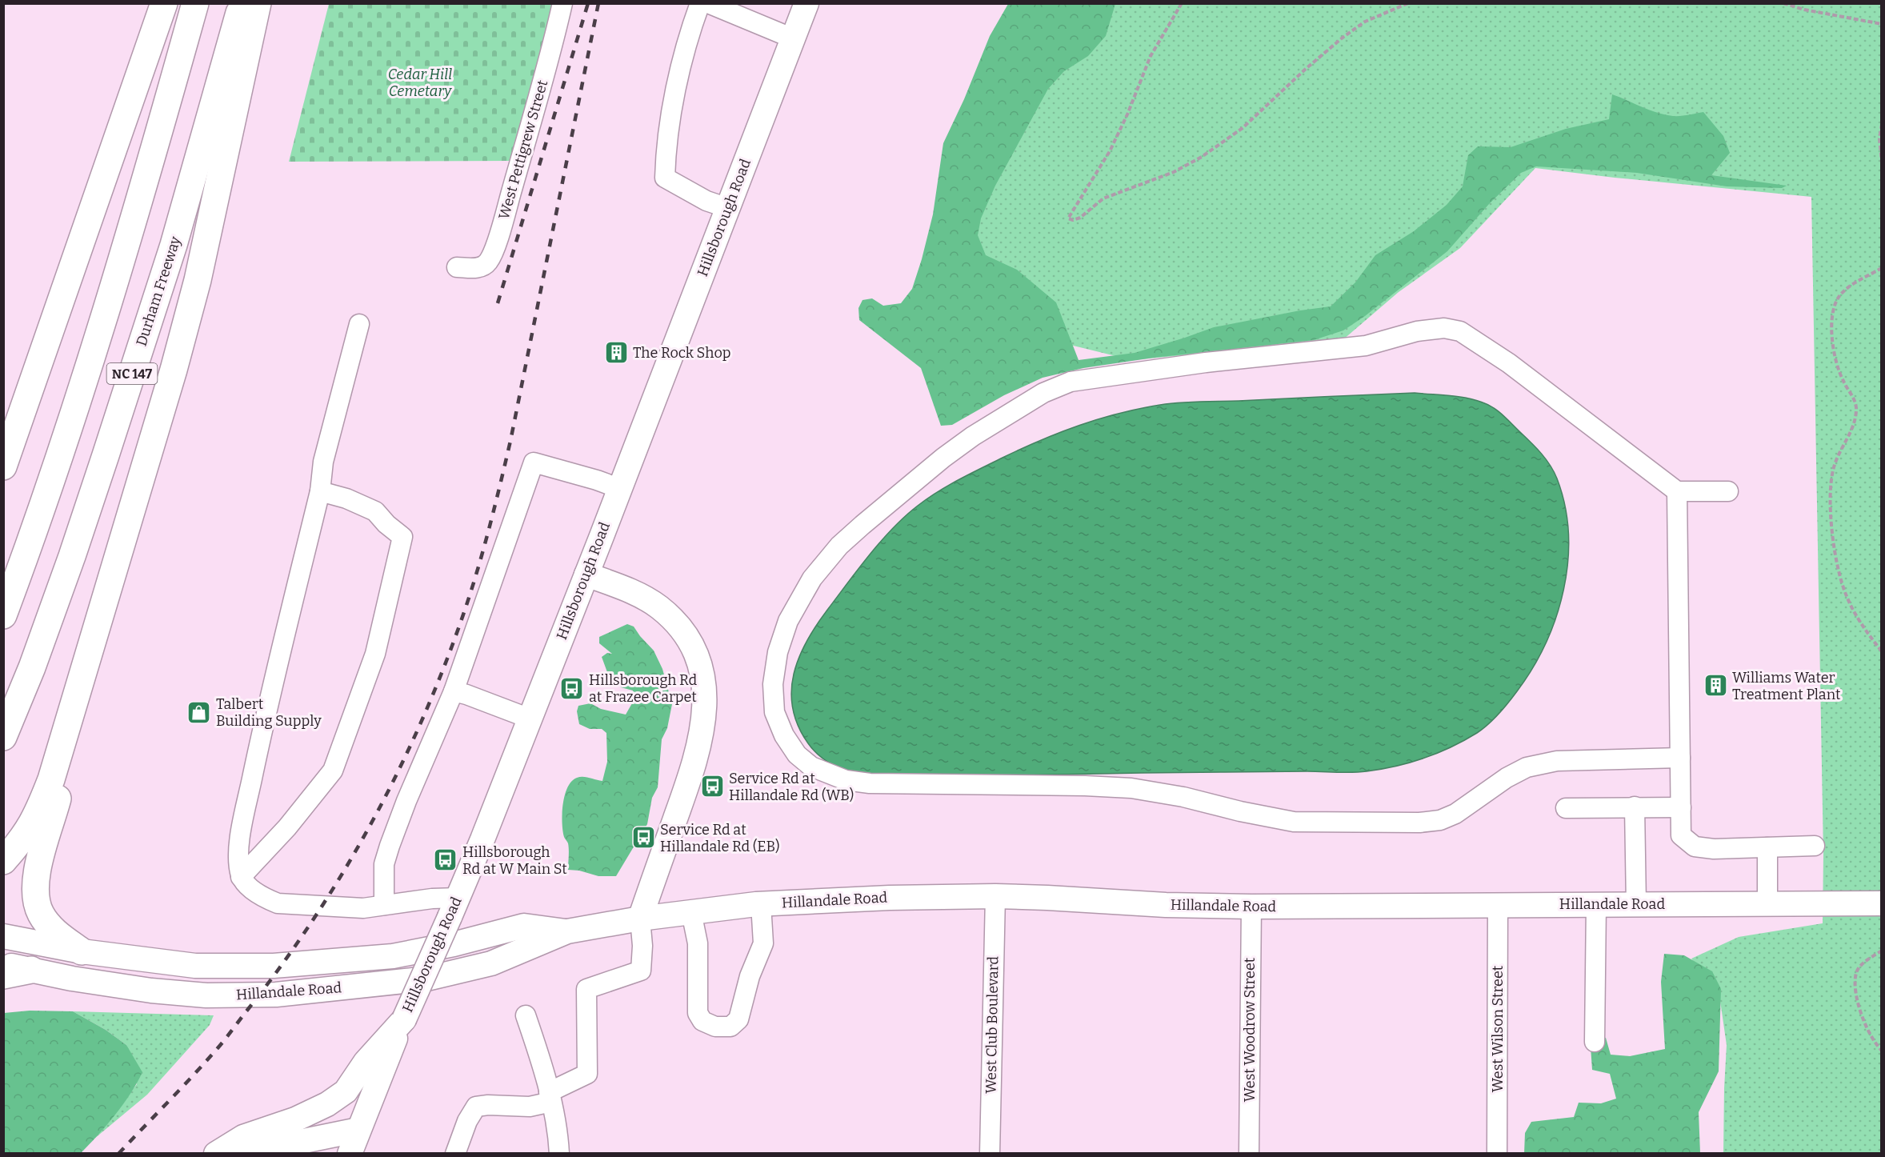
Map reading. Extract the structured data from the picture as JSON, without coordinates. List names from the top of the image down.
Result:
{
  "streets": {
    "highway": ["Durham Freeway", "NC 147"],
    "main road": ["Hillsborough Road", "Hillandale Road"],
    "street": [
      "West Pettigrew Street",
      "West Club Boulevard",
      "West Wilson Street",
      "West Woodrow Street"
    ]
  },
  "crossings": [
    ["Hillandale Road", "West Club Boulevard"],
    ["Hillandale Road", "West Wilson Street"],
    ["Hillandale Road", "West Woodrow Street"]
  ],
  "parks": ["Cedar Hill Cemetary"],
  "places": {
    "building": ["The Rock Shop", "Williams Water Treatment Plant"],
    "bus stop": [
      "Hillsborough Rd at Frazee Carpet",
      "Service Rd at Hillandale Rd (WB)",
      "Service Rd at Hillandale Rd (EB)",
      "Hillsborough Rd at W Main St"
    ],
    "shop": ["Talbert Building Supply"]
  }
}
